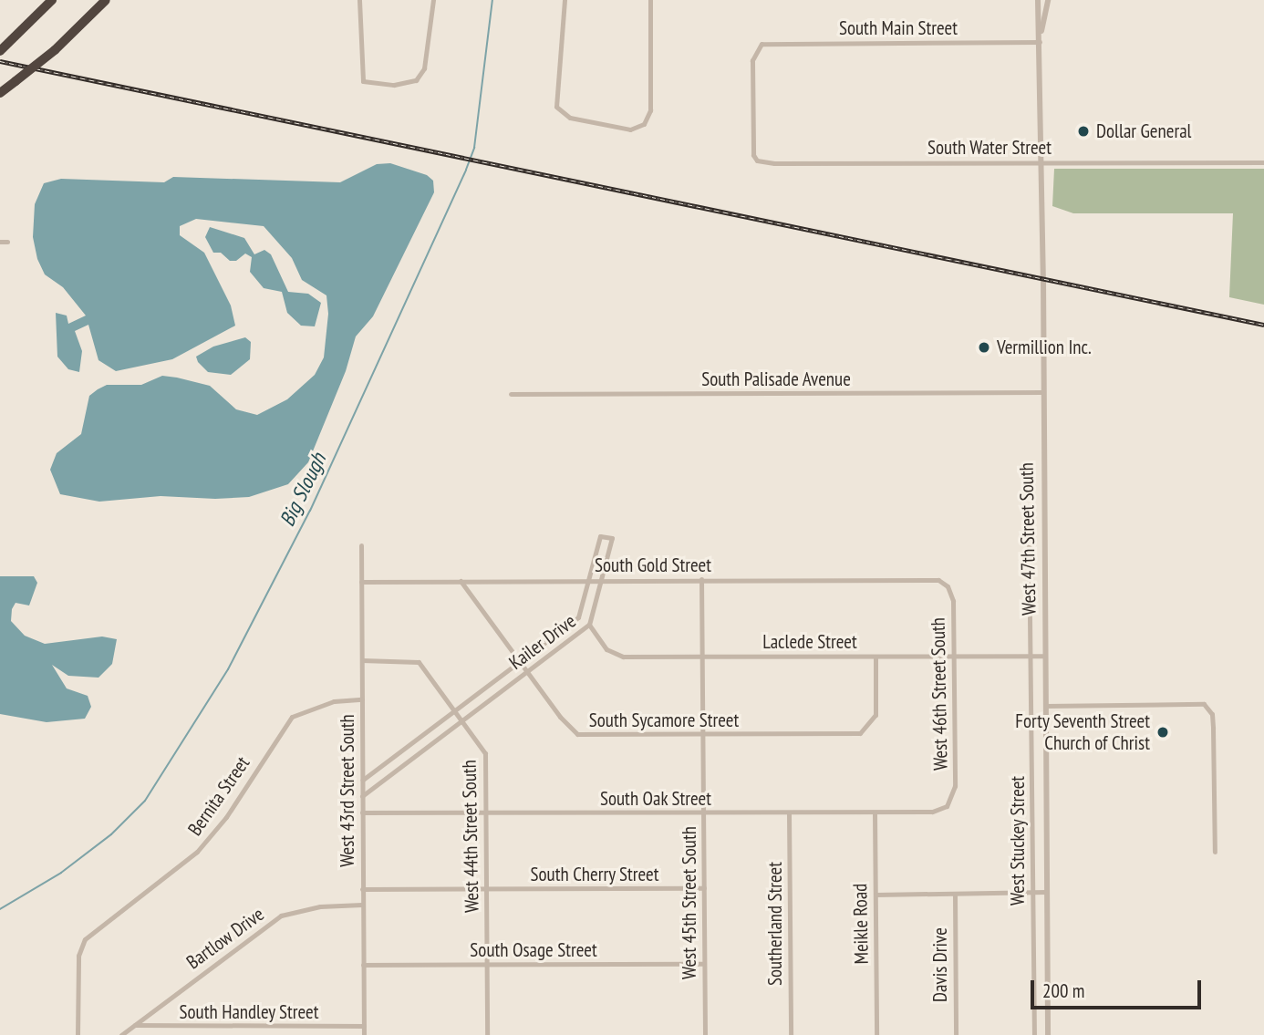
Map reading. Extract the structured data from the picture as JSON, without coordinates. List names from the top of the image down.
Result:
{
  "streets": {
    "street": [
      "South Main Street",
      "South Water Street",
      "South Palisade Avenue",
      "West 47th Street South",
      "South Gold Street",
      "Kailer Drive",
      "Laclede Street",
      "West 46th Street South",
      "South Sycamore Street",
      "West 43rd Street South",
      "Bernita Street",
      "South Oak Street",
      "West 44th Street South",
      "West Stuckey Street",
      "South Cherry Street",
      "West 45th Street South",
      "Southerland Street",
      "Meikle Road",
      "Bartlow Drive",
      "South Osage Street",
      "Davis Drive",
      "South Handley Street"
    ]
  },
  "crossings": [
    ["South Main Street", "South Water Street"],
    ["South Main Street", "West 47th Street South"],
    ["South Water Street", "West 47th Street South"],
    ["South Palisade Avenue", "West 47th Street South"],
    ["West 47th Street South", "Laclede Street"],
    ["South Gold Street", "Kailer Drive"],
    ["South Gold Street", "West 46th Street South"],
    ["South Gold Street", "South Sycamore Street"],
    ["South Gold Street", "West 43rd Street South"],
    ["South Gold Street", "West 45th Street South"],
    ["Kailer Drive", "Laclede Street"],
    ["Kailer Drive", "South Sycamore Street"],
    ["Kailer Drive", "West 43rd Street South"],
    ["Kailer Drive", "West 44th Street South"],
    ["Laclede Street", "West 46th Street South"],
    ["Laclede Street", "South Sycamore Street"],
    ["Laclede Street", "West Stuckey Street"],
    ["Laclede Street", "West 45th Street South"],
    ["West 46th Street South", "South Oak Street"],
    ["South Sycamore Street", "West 45th Street South"],
    ["West 43rd Street South", "Bernita Street"],
    ["West 43rd Street South", "South Oak Street"],
    ["West 43rd Street South", "South Cherry Street"],
    ["West 43rd Street South", "Bartlow Drive"],
    ["West 43rd Street South", "South Osage Street"],
    ["West 43rd Street South", "South Handley Street"],
    ["South Oak Street", "West 44th Street South"],
    ["South Oak Street", "West 45th Street South"],
    ["South Oak Street", "Southerland Street"],
    ["South Oak Street", "Meikle Road"],
    ["West 44th Street South", "South Cherry Street"],
    ["West 44th Street South", "South Osage Street"],
    ["South Cherry Street", "West 45th Street South"],
    ["West 45th Street South", "South Osage Street"],
    ["Bartlow Drive", "South Handley Street"]
  ],
  "water": ["Big Slough"],
  "places": ["Dollar General", "Vermillion Inc.", "Forty Seventh Street Church of Christ"],
  "scale_bar": "200 m"
}
